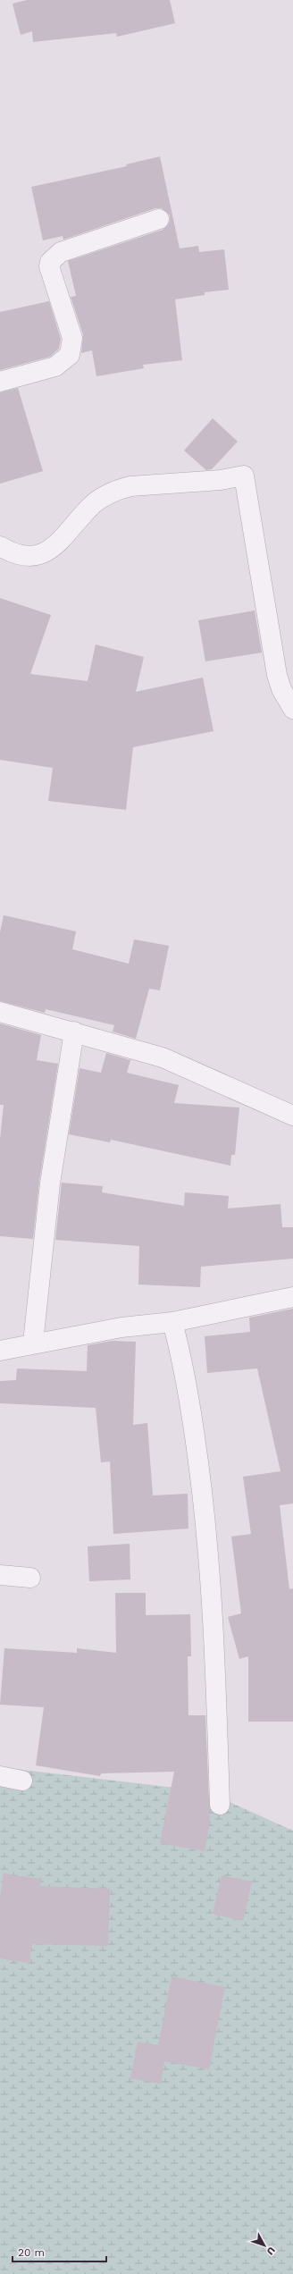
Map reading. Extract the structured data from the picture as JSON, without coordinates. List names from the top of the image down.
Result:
{
  "scale_bar": "20 m",
  "north": "bottom right"
}
